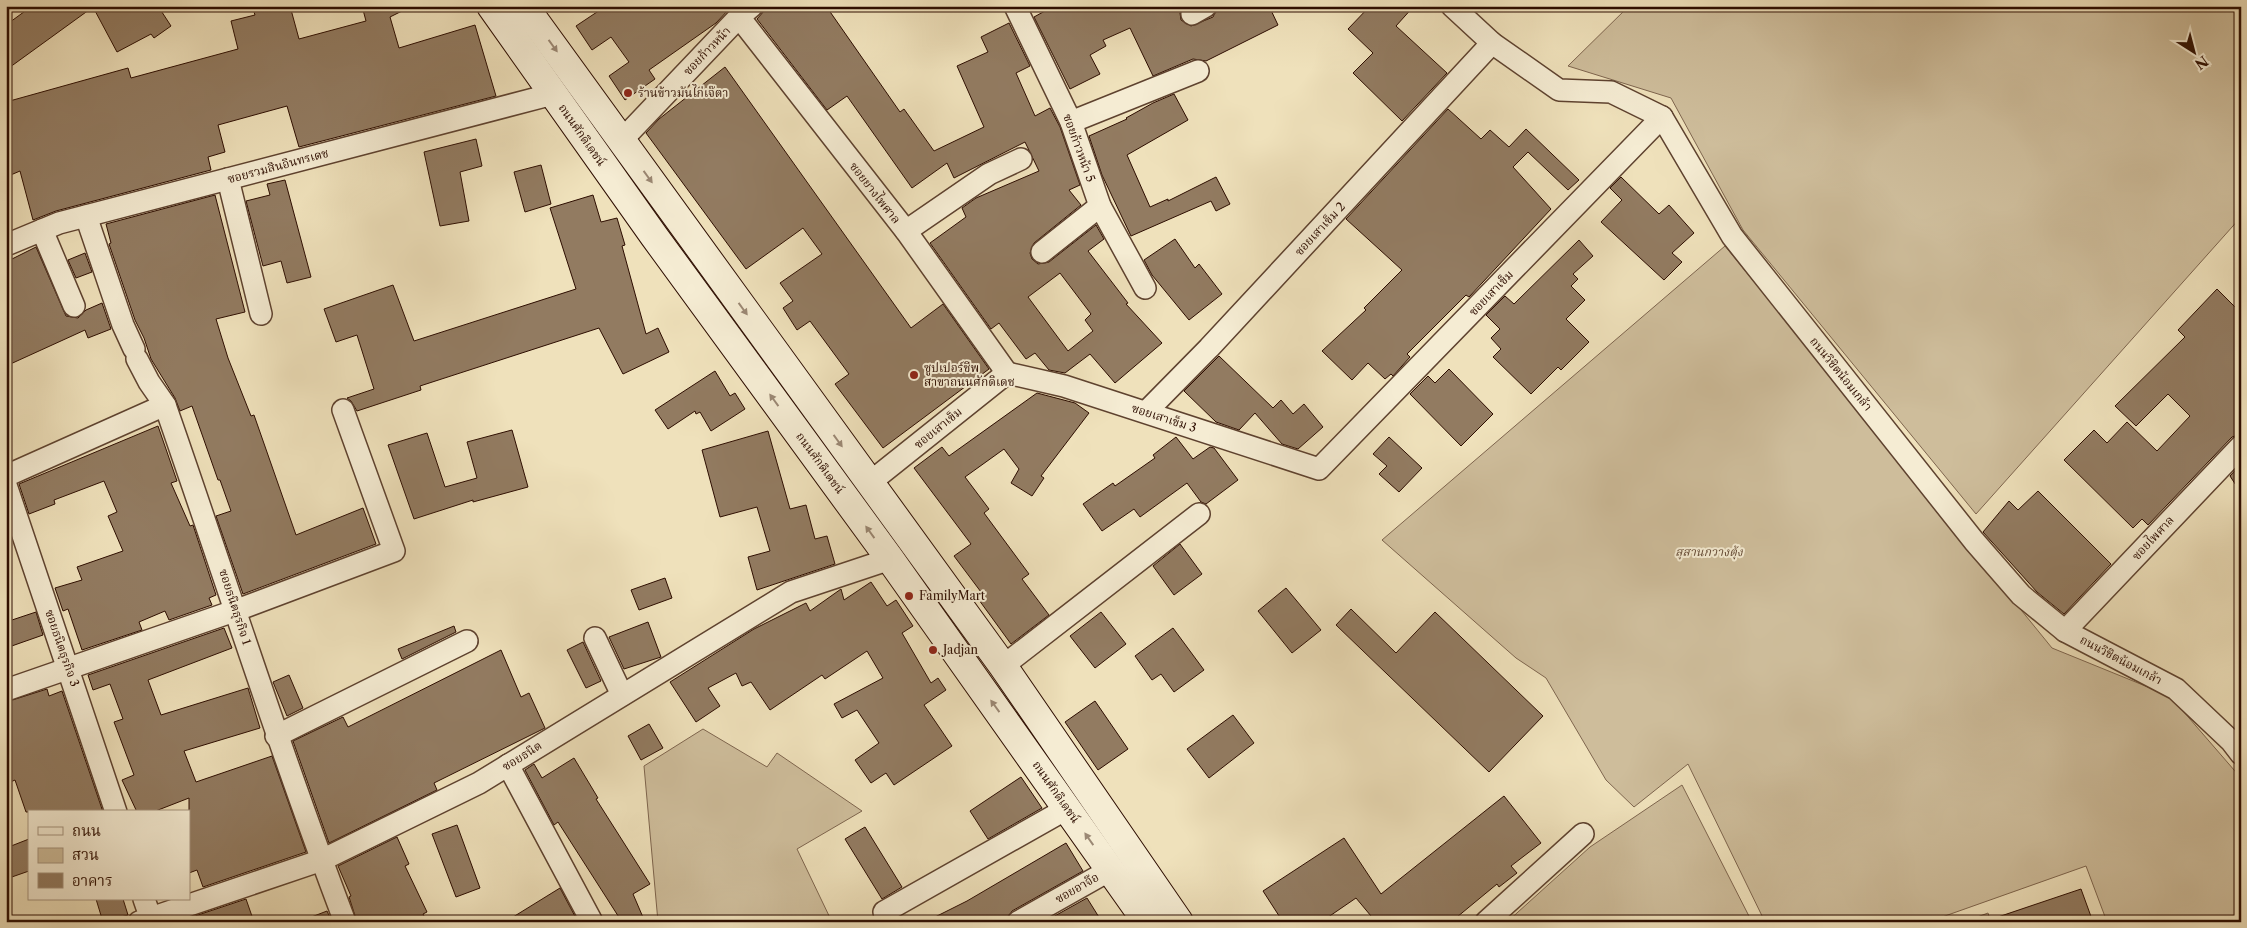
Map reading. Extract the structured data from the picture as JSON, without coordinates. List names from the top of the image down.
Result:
{
  "streets": {
    "main road": ["ถนนศักดิเดชน์"],
    "street": [
      "ซอยก้าวหน้า",
      "ซอยก้าวหน้า 5",
      "ซอยรวมสินอินทรเดช",
      "ซอยยางไพศาล",
      "ซอยเสาเข็ม 2",
      "ซอยเสาเข็ม",
      "ถนนวิชิตน้อมเกล้า",
      "ซอยเสาเข็ม 3",
      "ซอยไพศาล",
      "ซอยธนิตธุรกิจ 1",
      "ซอยธนิตธุรกิจ 3",
      "ซอยธนิต",
      "ซอยอาจ๊อ"
    ]
  },
  "crossings": [
    ["ซอยก้าวหน้า", "ซอยยางไพศาล"],
    ["ถนนศักดิเดชน์", "ซอยรวมสินอินทรเดช"],
    ["ถนนศักดิเดชน์", "ซอยธนิต"],
    ["ถนนศักดิเดชน์", "ซอยอาจ๊อ"],
    ["ซอยรวมสินอินทรเดช", "ซอยธนิตธุรกิจ 1"],
    ["ซอยยางไพศาล", "ซอยเสาเข็ม"],
    ["ซอยยางไพศาล", "ซอยเสาเข็ม 3"],
    ["ซอยเสาเข็ม 2", "ซอยเสาเข็ม 3"],
    ["ซอยเสาเข็ม", "ถนนวิชิตน้อมเกล้า"],
    ["ซอยเสาเข็ม", "ซอยเสาเข็ม 3"],
    ["ถนนวิชิตน้อมเกล้า", "ซอยไพศาล"],
    ["ซอยธนิตธุรกิจ 1", "ซอยธนิต"]
  ],
  "parks": ["สุสานกวางตุ้ง"],
  "places": [
    "ร้านข้าวมันไก่เจ๊ตา",
    "ซูปเปอร์ชีพ สาขาถนนศักดิเดช",
    "FamilyMart",
    "Jadjan"
  ],
  "legend": ["ถนน", "สวน", "อาคาร"],
  "north": "bottom right"
}
